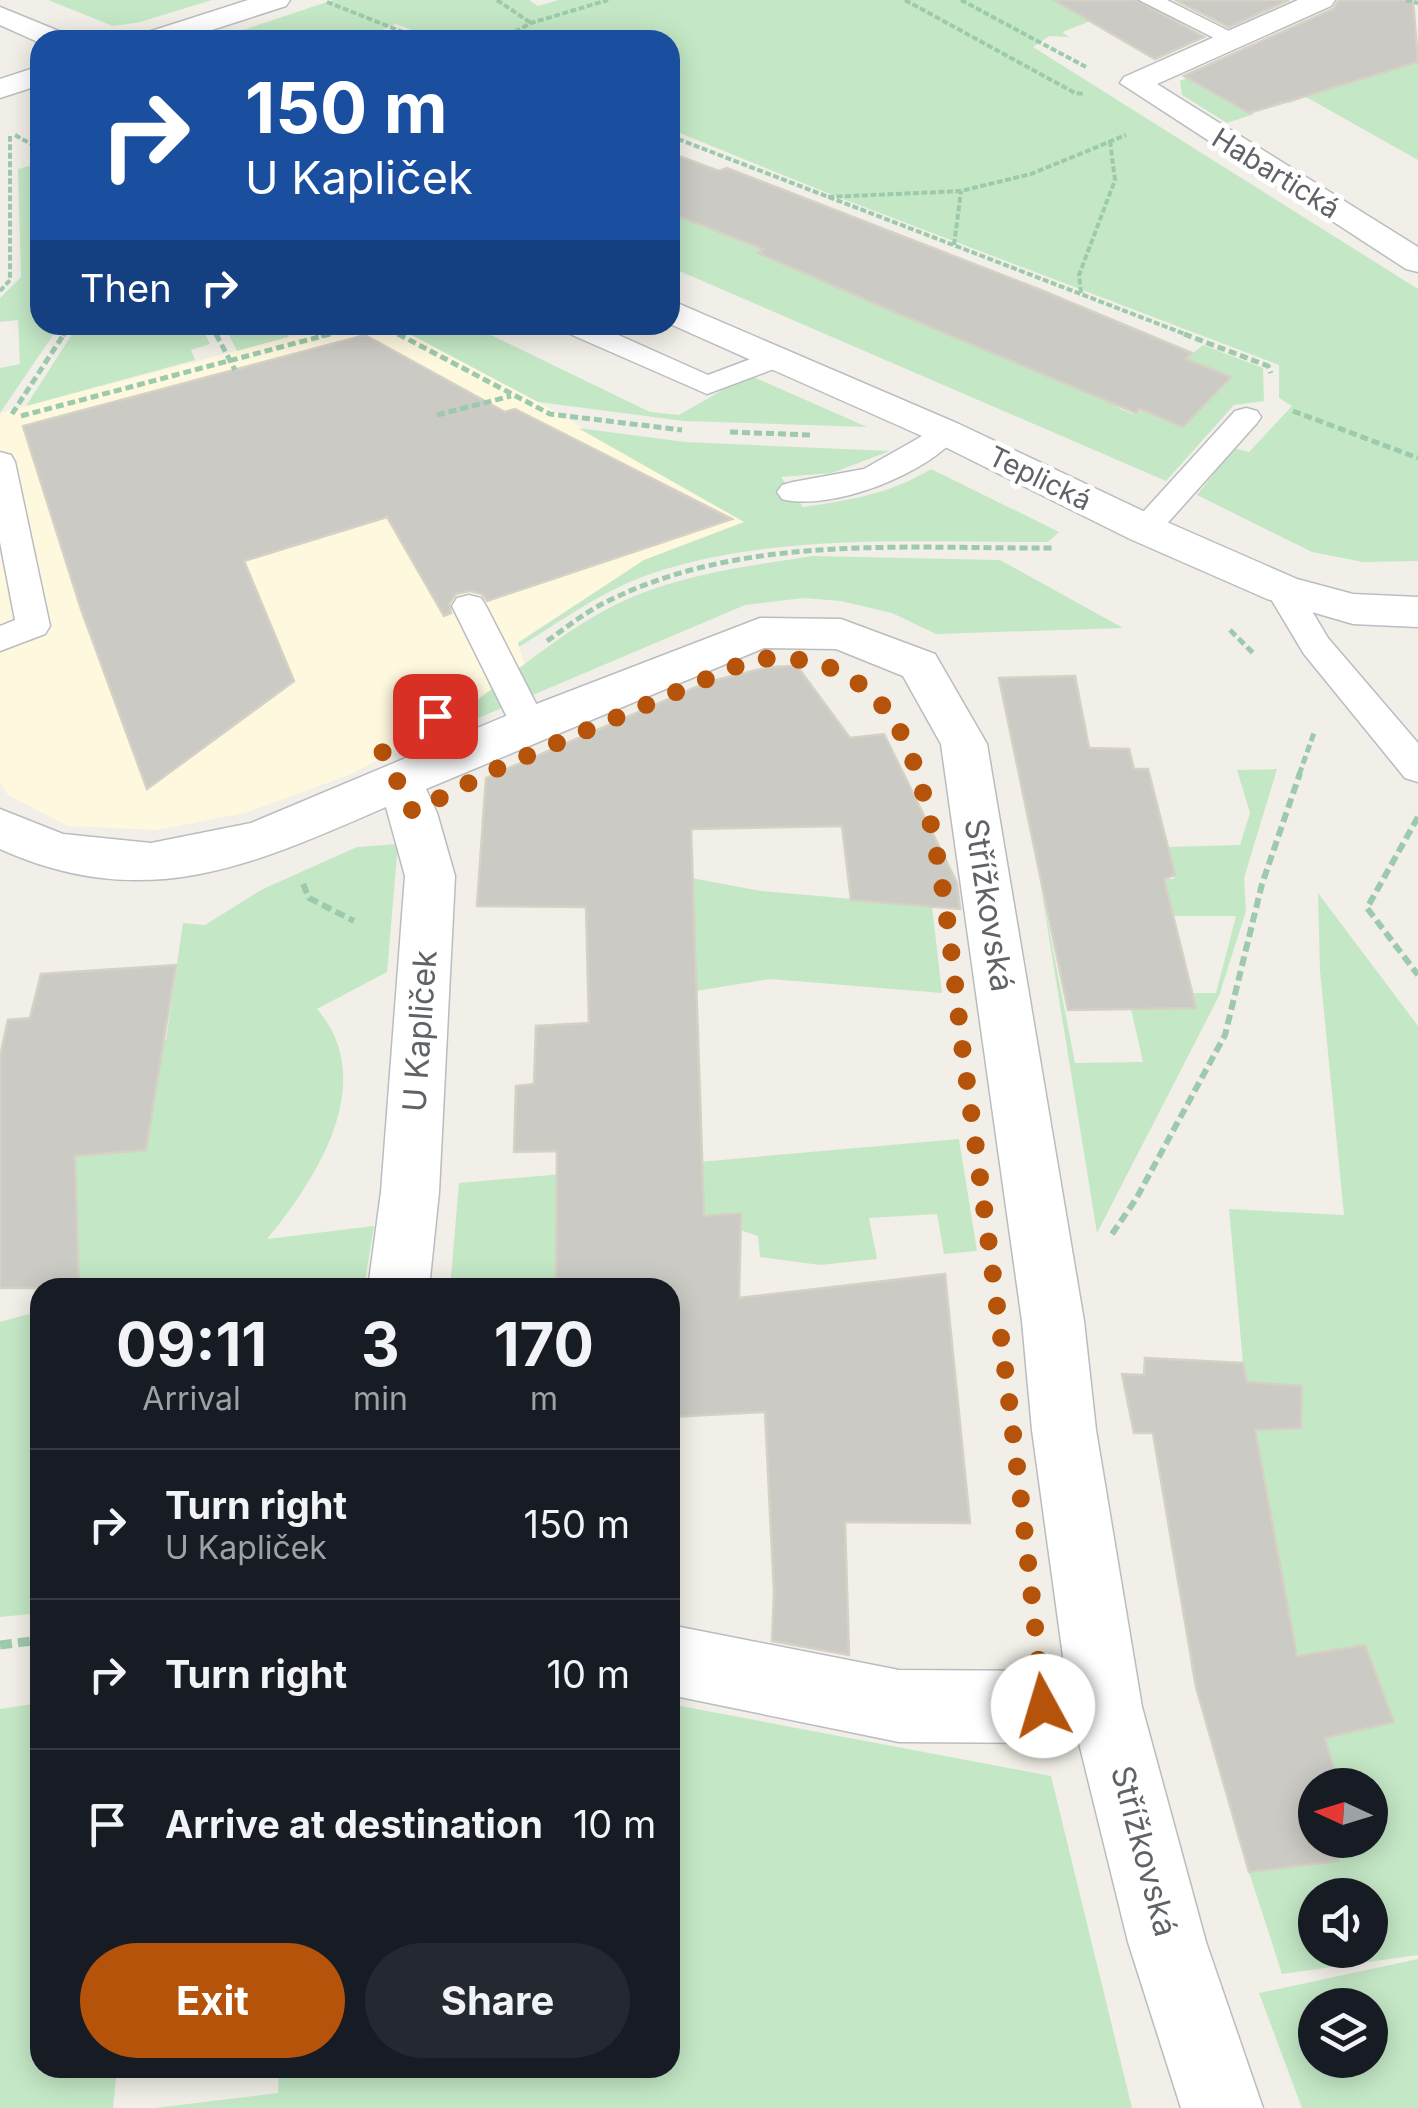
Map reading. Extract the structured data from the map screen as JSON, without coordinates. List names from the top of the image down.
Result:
{
  "streets": {
    "street": [
      "Habartická",
      "Teplická",
      "Střížkovská",
      "U Kapliček"
    ]
  },
  "crossings": [
    ["Střížkovská", "U Kapliček"]
  ],
  "north": "left",
  "page": {
    "turn": ["150 m", "U Kapliček"],
    "then": "Then",
    "eta": [
      "09:11",
      "Arrival",
      "3",
      "min",
      "170",
      "m"
    ],
    "list": [
      {
        "name": "Turn right",
        "note": "U Kapliček",
        "value": "150 m"
      },
      {
        "name": "Turn right",
        "value": "10 m"
      },
      {
        "name": "Arrive at destination",
        "value": "10 m"
      }
    ],
    "buttons": ["Exit", "Share"]
  }
}
